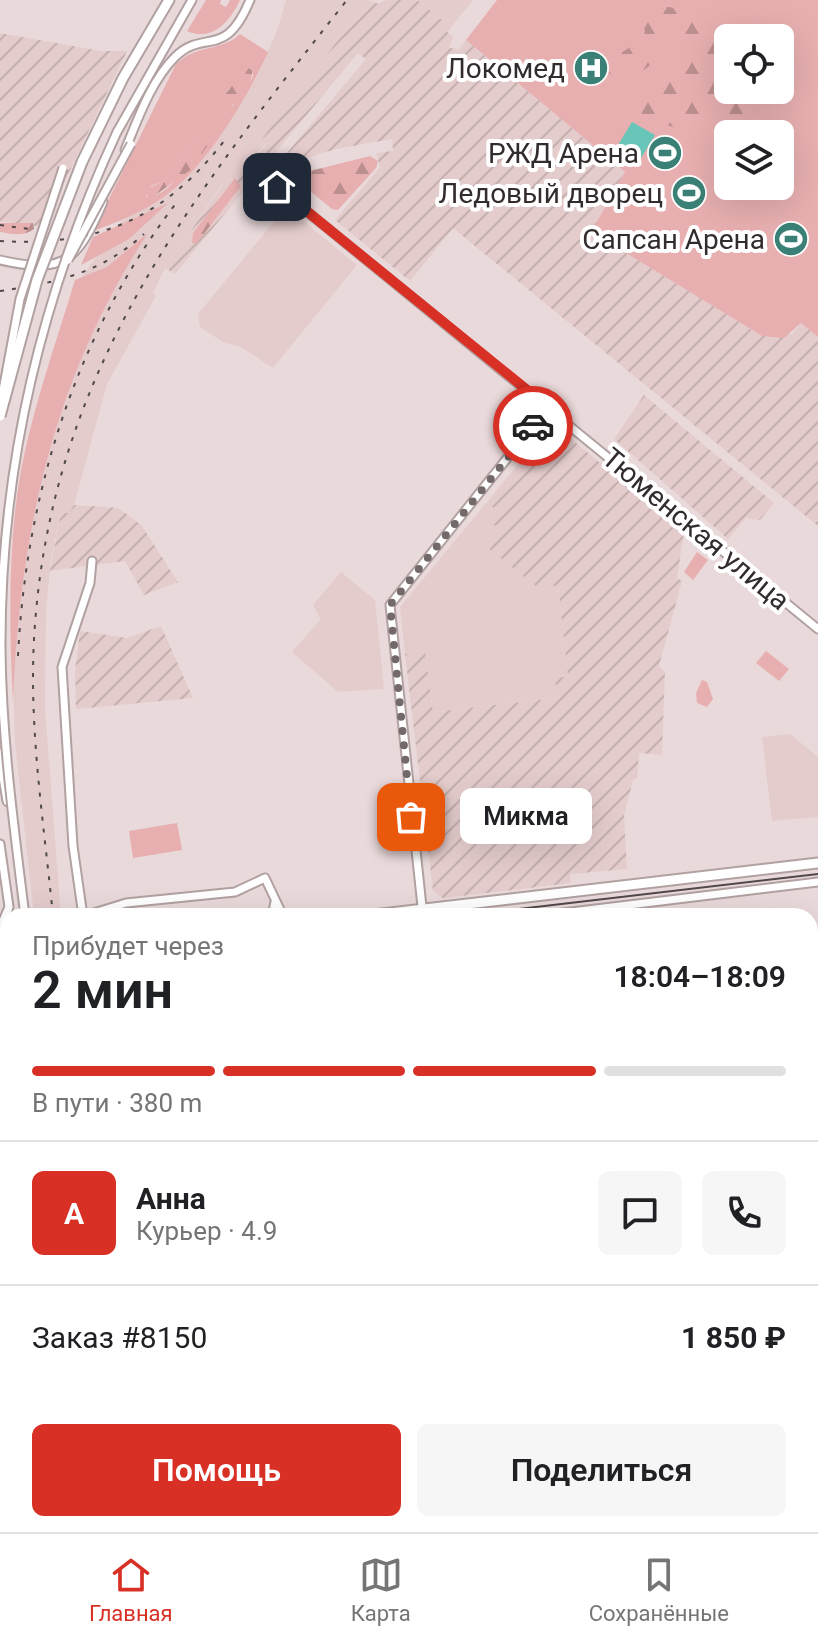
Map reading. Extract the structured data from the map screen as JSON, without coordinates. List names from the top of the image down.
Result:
{
  "streets": {
    "street": ["Тюменская улица"]
  },
  "places": {
    "hospital": ["Локомед"],
    "sports": ["РЖД Арена", "Ледовый дворец", "Сапсан Арена"],
    "other": ["Микма"]
  },
  "page": {
    "bubble": "Микма",
    "heading": ["2 мин", "Прибудет через", "18:04–18:09"],
    "panel": [
      "Анна",
      "Курьер · 4.9",
      "Заказ #8150",
      "1 850 ₽"
    ],
    "bar": "В пути · 380 m",
    "round": "А",
    "buttons": ["Помощь", "Поделиться"],
    "tabs": ["Главная", "Карта", "Сохранённые"]
  }
}
